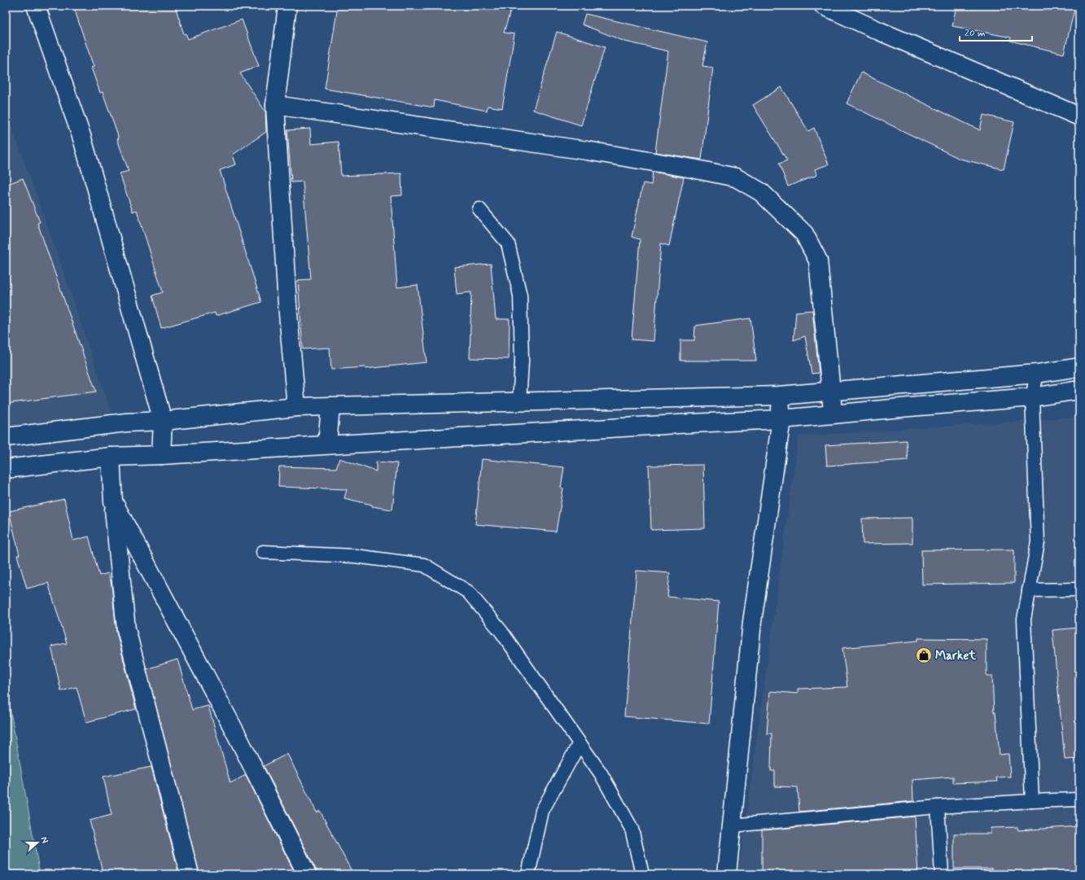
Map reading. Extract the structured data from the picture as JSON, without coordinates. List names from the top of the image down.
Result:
{
  "places": {
    "shop": ["Market"]
  },
  "scale_bar": "20 m",
  "north": "right"
}
